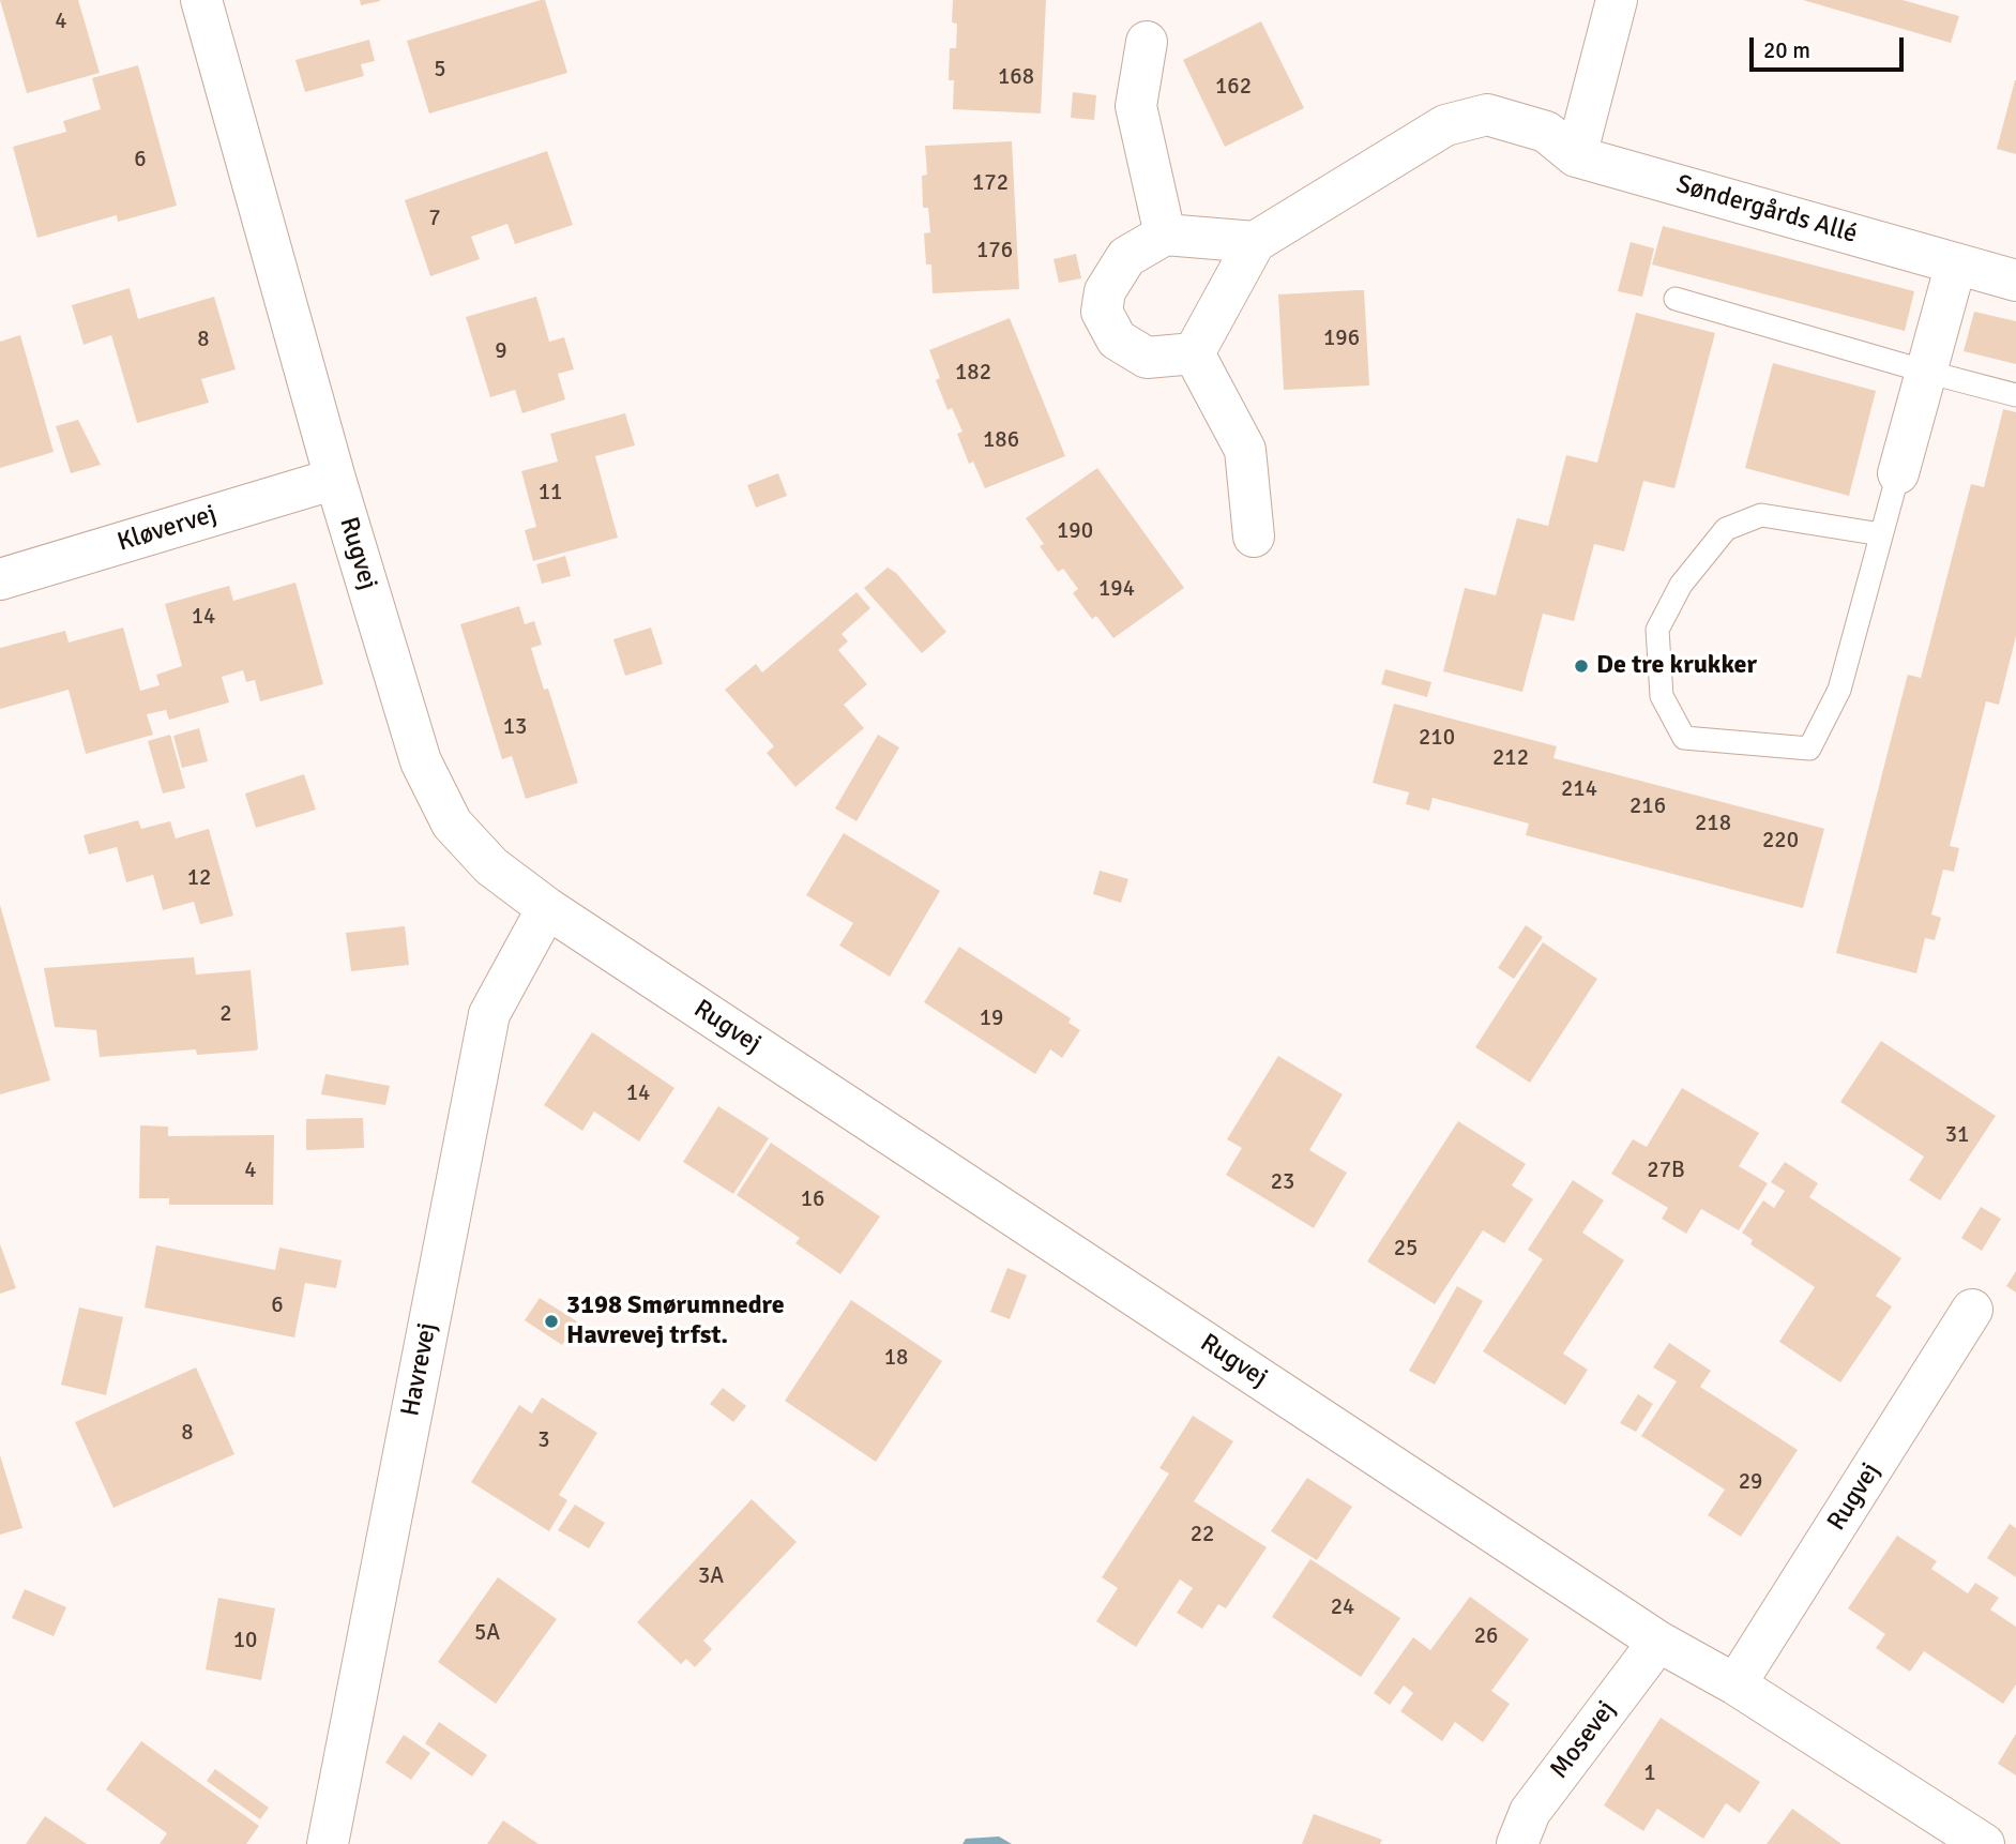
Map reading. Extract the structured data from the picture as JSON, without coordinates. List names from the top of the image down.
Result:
{
  "streets": {
    "street": [
      "Søndergårds Allé",
      "Kløvervej",
      "Rugvej",
      "Havrevej",
      "Mosevej"
    ]
  },
  "crossings": [
    ["Kløvervej", "Rugvej"],
    ["Rugvej", "Havrevej"],
    ["Rugvej", "Mosevej"]
  ],
  "places": ["De tre krukker", "3198 Smørumnedre Havrevej trfst."],
  "house_numbers": [
    "4",
    "5",
    "168",
    "162",
    "6",
    "172",
    "7",
    "176",
    "196",
    "8",
    "9",
    "182",
    "186",
    "11",
    "190",
    "194",
    "14",
    "13",
    "210",
    "212",
    "214",
    "216",
    "218",
    "220",
    "12",
    "2",
    "19",
    "14",
    "31",
    "4",
    "27B",
    "23",
    "16",
    "25",
    "6",
    "18",
    "8",
    "3",
    "29",
    "22",
    "3A",
    "24",
    "5A",
    "26",
    "10",
    "1"
  ],
  "scale_bar": "20 m"
}
